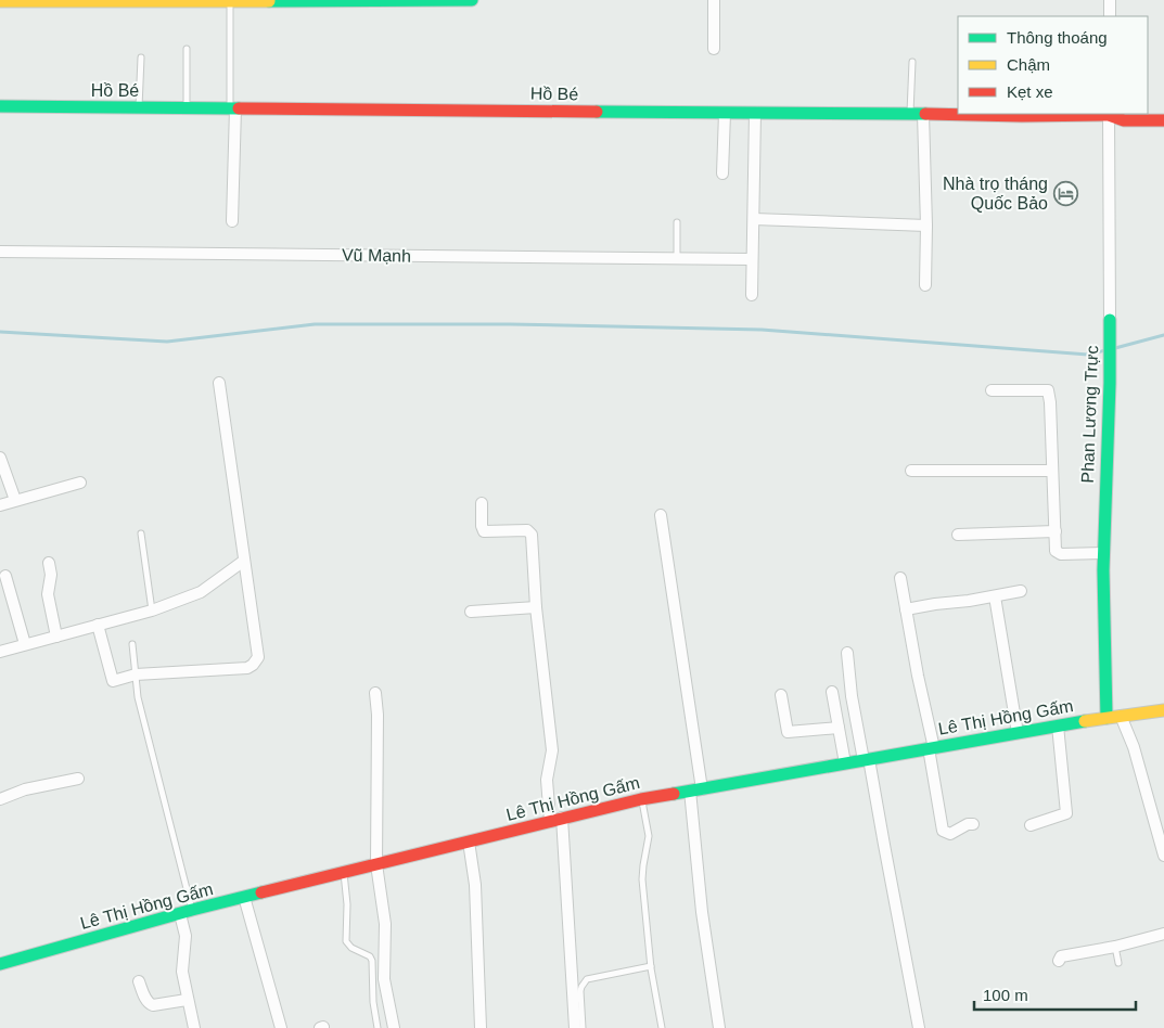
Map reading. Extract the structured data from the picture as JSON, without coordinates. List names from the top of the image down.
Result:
{
  "streets": {
    "street": [
      "Hồ Bé",
      "Vũ Mạnh",
      "Phan Lương Trực",
      "Lê Thị Hồng Gấm"
    ]
  },
  "crossings": [
    ["Hồ Bé", "Phan Lương Trực"],
    ["Phan Lương Trực", "Lê Thị Hồng Gấm"]
  ],
  "places": {
    "hotel": ["Nhà trọ tháng Quốc Bảo"]
  },
  "legend": ["Thông thoáng", "Chậm", "Kẹt xe"],
  "scale_bar": "100 m"
}
